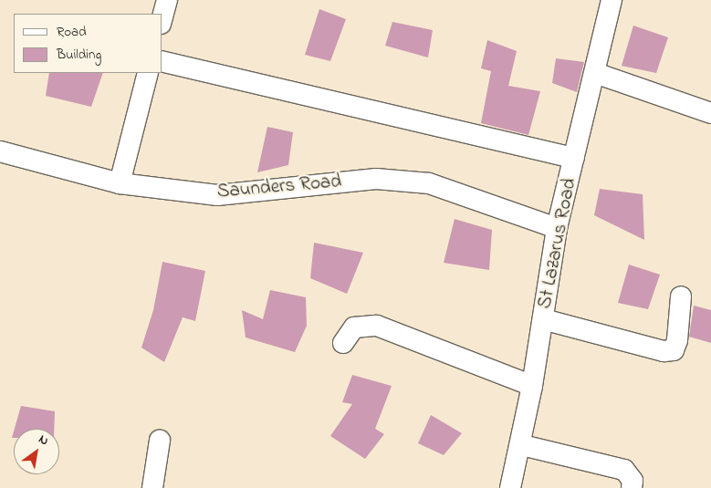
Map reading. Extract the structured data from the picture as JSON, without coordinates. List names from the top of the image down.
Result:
{
  "streets": {
    "street": ["Saunders Road", "St Lazarus Road"]
  },
  "crossings": [
    ["Saunders Road", "St Lazarus Road"]
  ],
  "legend": ["Road", "Building"],
  "north": "top right"
}
